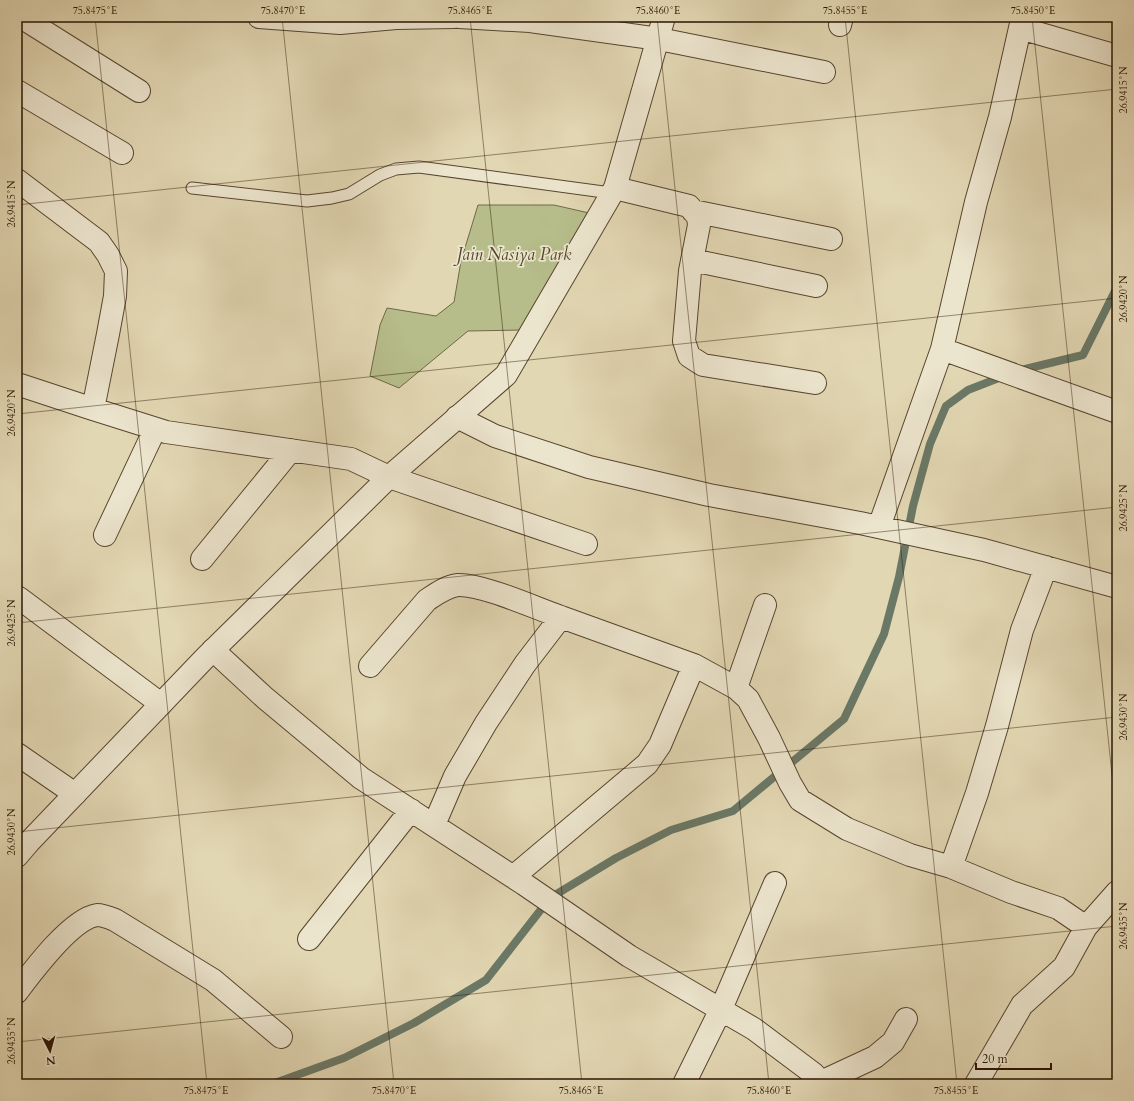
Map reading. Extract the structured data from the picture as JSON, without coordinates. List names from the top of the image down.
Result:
{
  "parks": ["Jain Nasiya Park"],
  "scale_bar": "20 m",
  "north": "bottom",
  "coordinates": [
    "75.8475°E",
    "75.8470°E",
    "75.8465°E",
    "75.8460°E",
    "75.8455°E",
    "75.8450°E",
    "26.9415°N",
    "26.9420°N",
    "26.9425°N",
    "26.9430°N",
    "26.9435°N"
  ]
}
